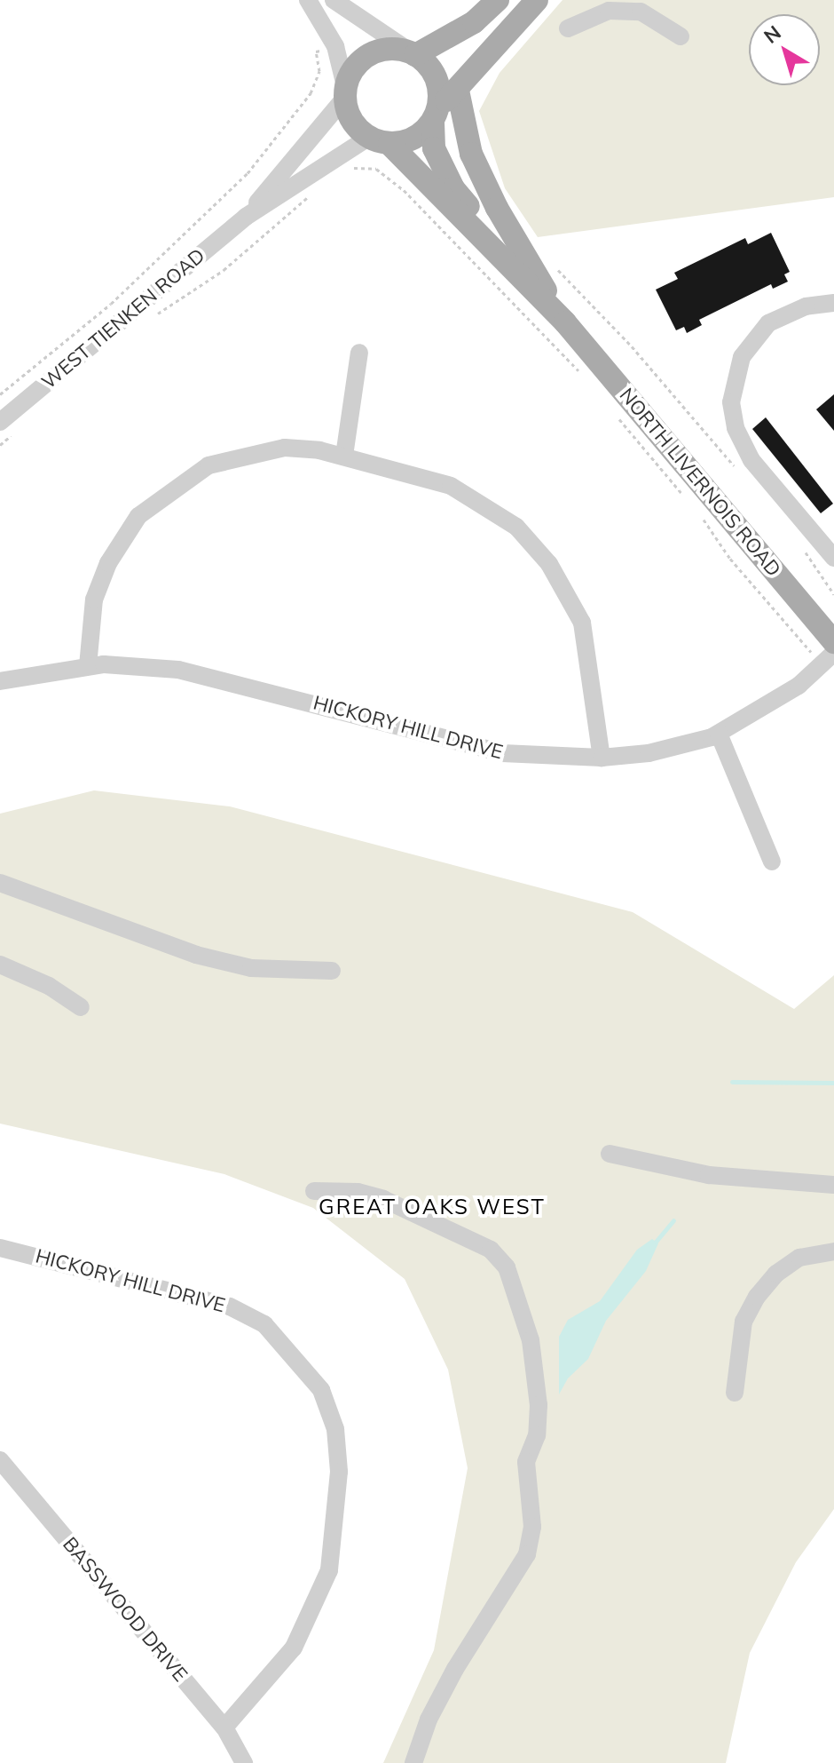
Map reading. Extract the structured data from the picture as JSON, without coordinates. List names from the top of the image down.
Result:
{
  "streets": {
    "main road": ["NORTH LIVERNOIS ROAD"],
    "street": ["WEST TIENKEN ROAD", "HICKORY HILL DRIVE", "BASSWOOD DRIVE"]
  },
  "crossings": [
    ["WEST TIENKEN ROAD", "NORTH LIVERNOIS ROAD"],
    ["HICKORY HILL DRIVE", "BASSWOOD DRIVE"]
  ],
  "districts": ["GREAT OAKS WEST"],
  "north": "top left"
}
